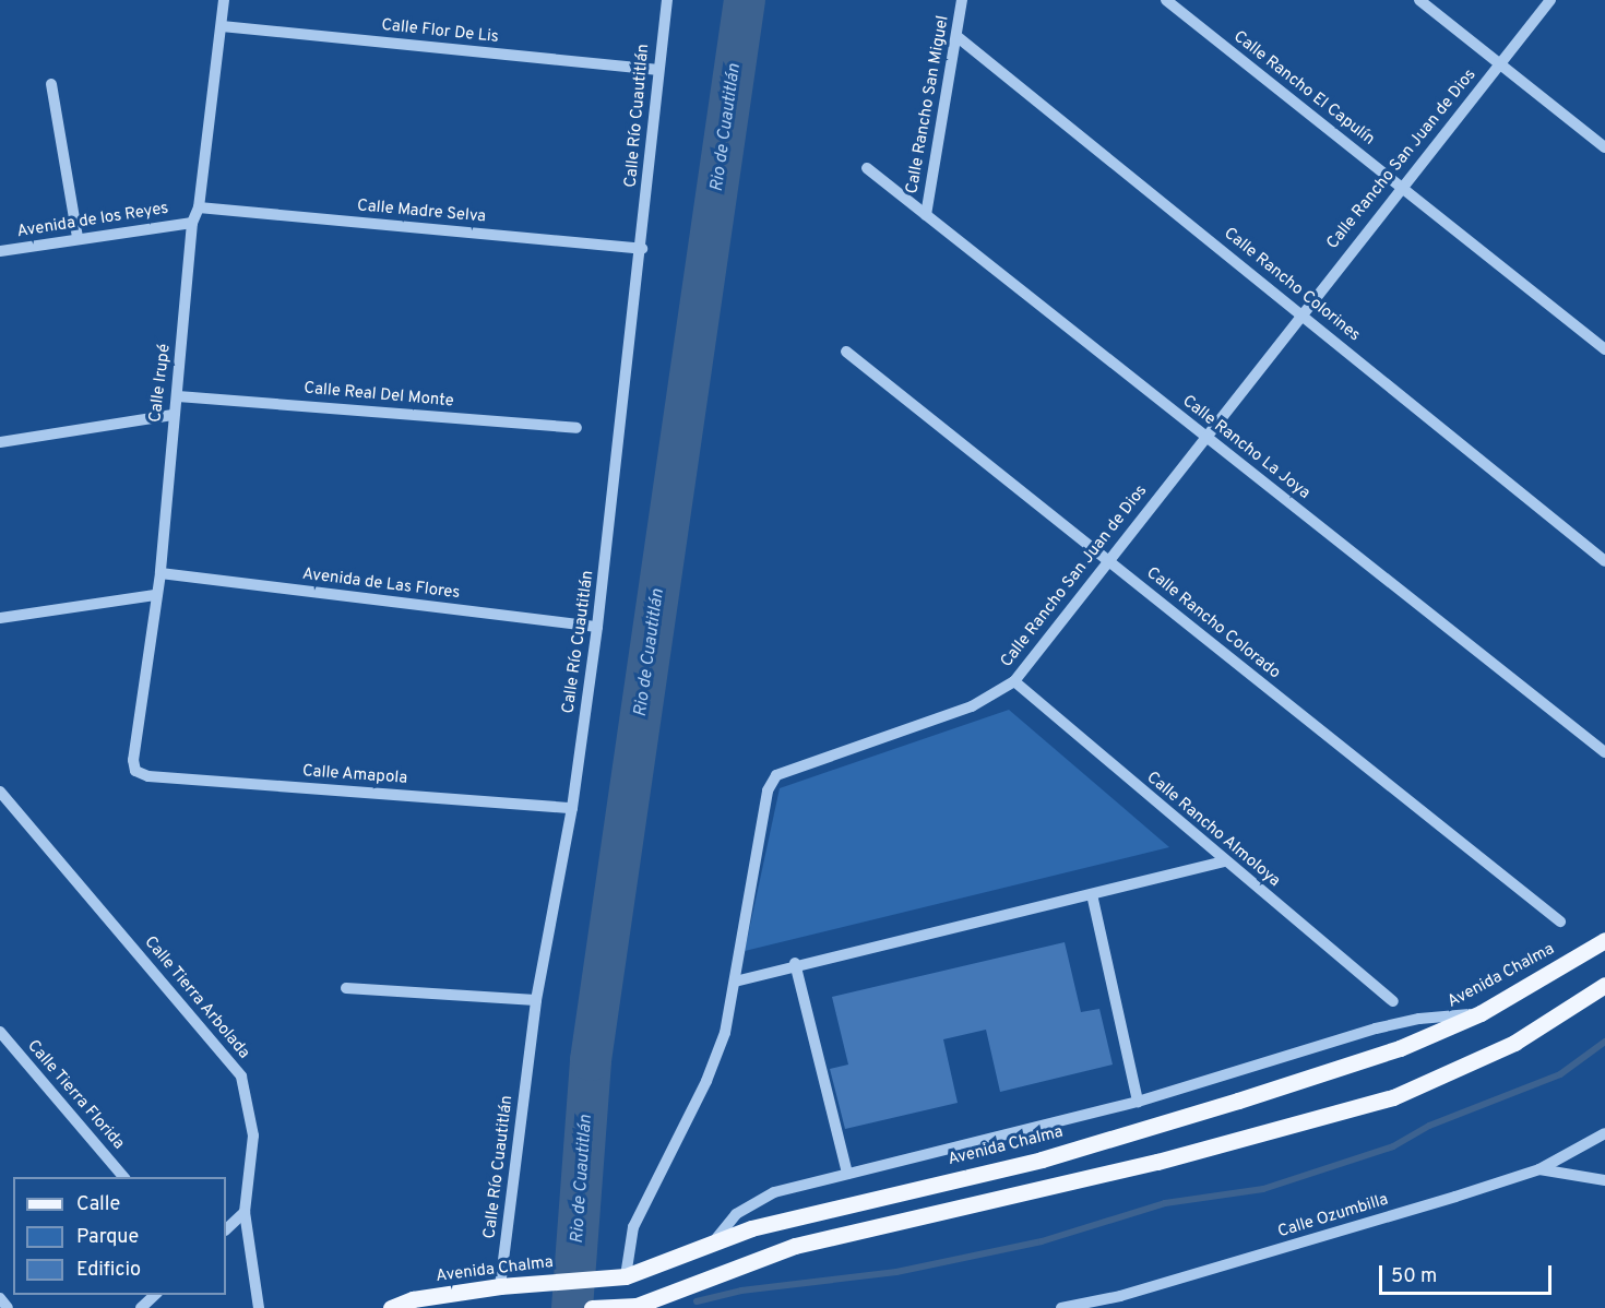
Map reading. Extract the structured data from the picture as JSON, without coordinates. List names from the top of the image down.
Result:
{
  "streets": {
    "main road": ["Avenida Chalma"],
    "street": [
      "Calle Flor De Lis",
      "Calle Rancho El Capulín",
      "Calle Rancho San Miguel",
      "Calle Río Cuautitlán",
      "Calle Rancho San Juan de Dios",
      "Calle Madre Selva",
      "Avenida de los Reyes",
      "Calle Rancho Colorines",
      "Calle Irupé",
      "Calle Real Del Monte",
      "Calle Rancho La Joya",
      "Avenida de Las Flores",
      "Calle Rancho Colorado",
      "Calle Amapola",
      "Calle Rancho Almoloya",
      "Calle Tierra Arbolada",
      "Calle Tierra Florida",
      "Calle Ozumbilla"
    ]
  },
  "crossings": [
    ["Calle Flor De Lis", "Calle Río Cuautitlán"],
    ["Calle Flor De Lis", "Calle Irupé"],
    ["Calle Rancho El Capulín", "Calle Rancho San Juan de Dios"],
    ["Calle Rancho San Miguel", "Calle Rancho Colorines"],
    ["Calle Rancho San Miguel", "Calle Rancho La Joya"],
    ["Calle Río Cuautitlán", "Calle Madre Selva"],
    ["Calle Río Cuautitlán", "Avenida de Las Flores"],
    ["Calle Río Cuautitlán", "Calle Amapola"],
    ["Calle Río Cuautitlán", "Avenida Chalma"],
    ["Calle Rancho San Juan de Dios", "Calle Rancho Colorines"],
    ["Calle Rancho San Juan de Dios", "Calle Rancho La Joya"],
    ["Calle Rancho San Juan de Dios", "Calle Rancho Colorado"],
    ["Calle Rancho San Juan de Dios", "Calle Rancho Almoloya"],
    ["Calle Rancho San Juan de Dios", "Avenida Chalma"],
    ["Calle Madre Selva", "Calle Irupé"],
    ["Avenida de los Reyes", "Calle Irupé"],
    ["Calle Irupé", "Calle Real Del Monte"],
    ["Calle Irupé", "Avenida de Las Flores"],
    ["Calle Irupé", "Calle Amapola"]
  ],
  "water": ["Rio de Cuautitlán"],
  "legend": ["Calle", "Parque", "Edificio"],
  "scale_bar": "50 m"
}
